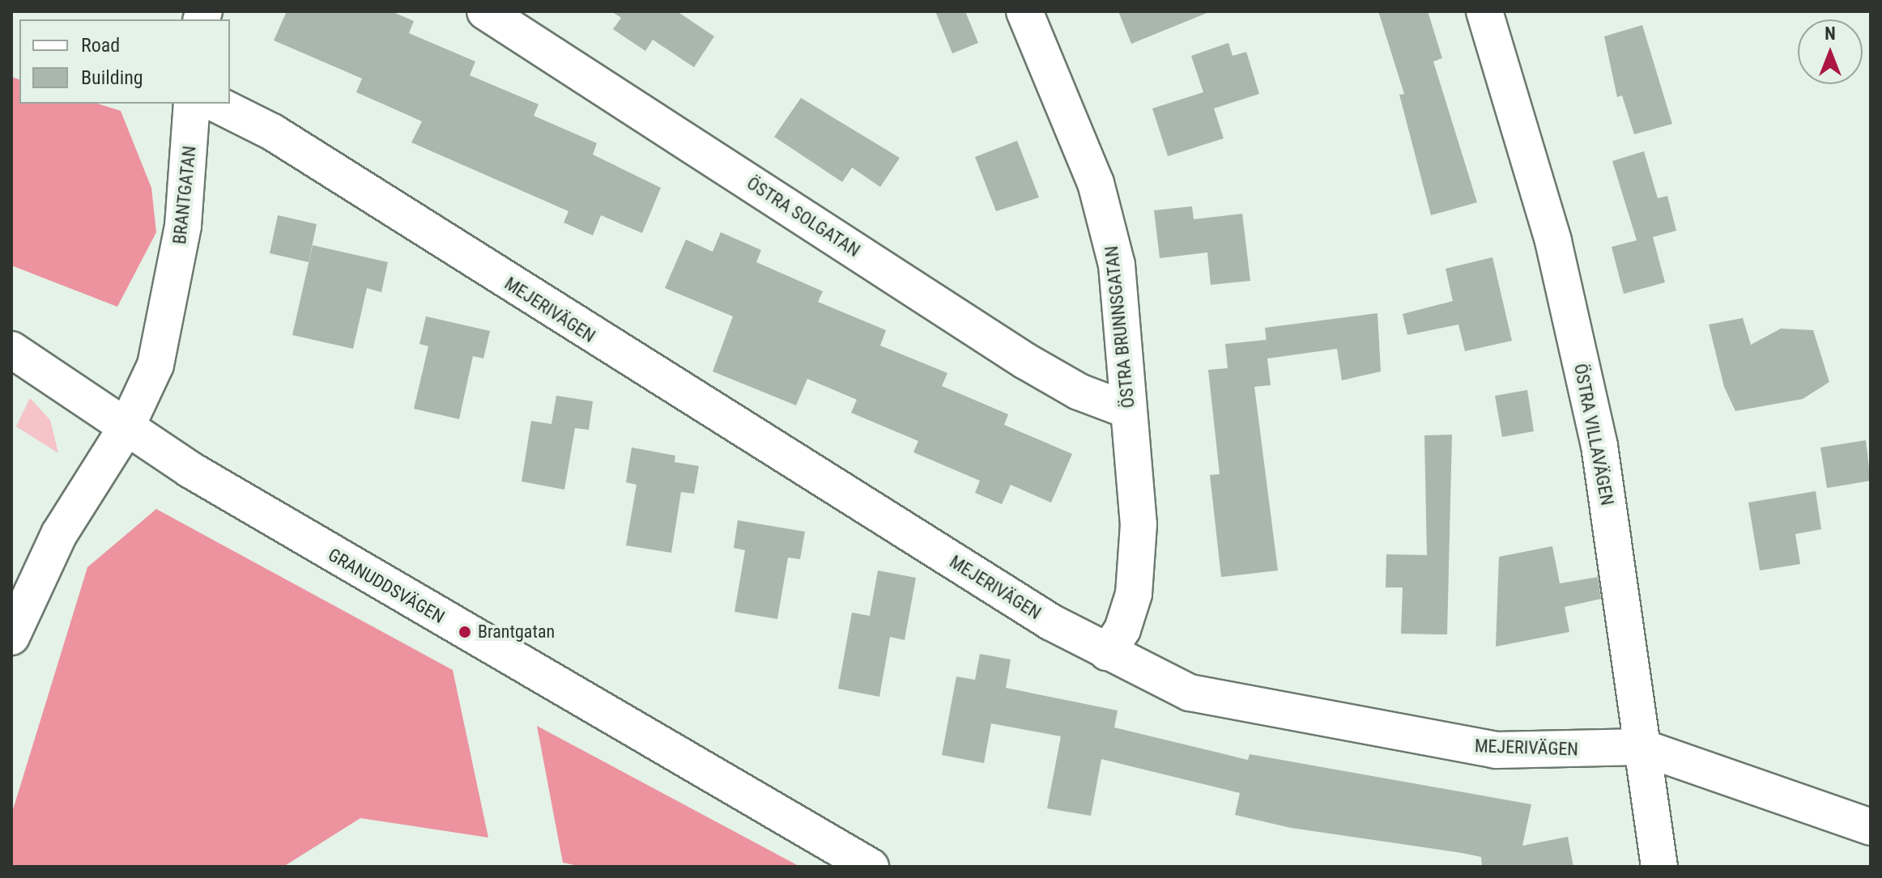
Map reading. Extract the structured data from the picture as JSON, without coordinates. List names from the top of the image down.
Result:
{
  "streets": {
    "street": [
      "BRANTGATAN",
      "ÖSTRA SOLGATAN",
      "MEJERIVÄGEN",
      "ÖSTRA BRUNNSGATAN",
      "ÖSTRA VILLAVÄGEN",
      "GRANUDDSVÄGEN"
    ]
  },
  "crossings": [
    ["BRANTGATAN", "GRANUDDSVÄGEN"],
    ["ÖSTRA SOLGATAN", "ÖSTRA BRUNNSGATAN"],
    ["MEJERIVÄGEN", "ÖSTRA BRUNNSGATAN"],
    ["MEJERIVÄGEN", "ÖSTRA VILLAVÄGEN"]
  ],
  "places": ["Brantgatan"],
  "legend": ["Road", "Building"],
  "north": "top"
}
